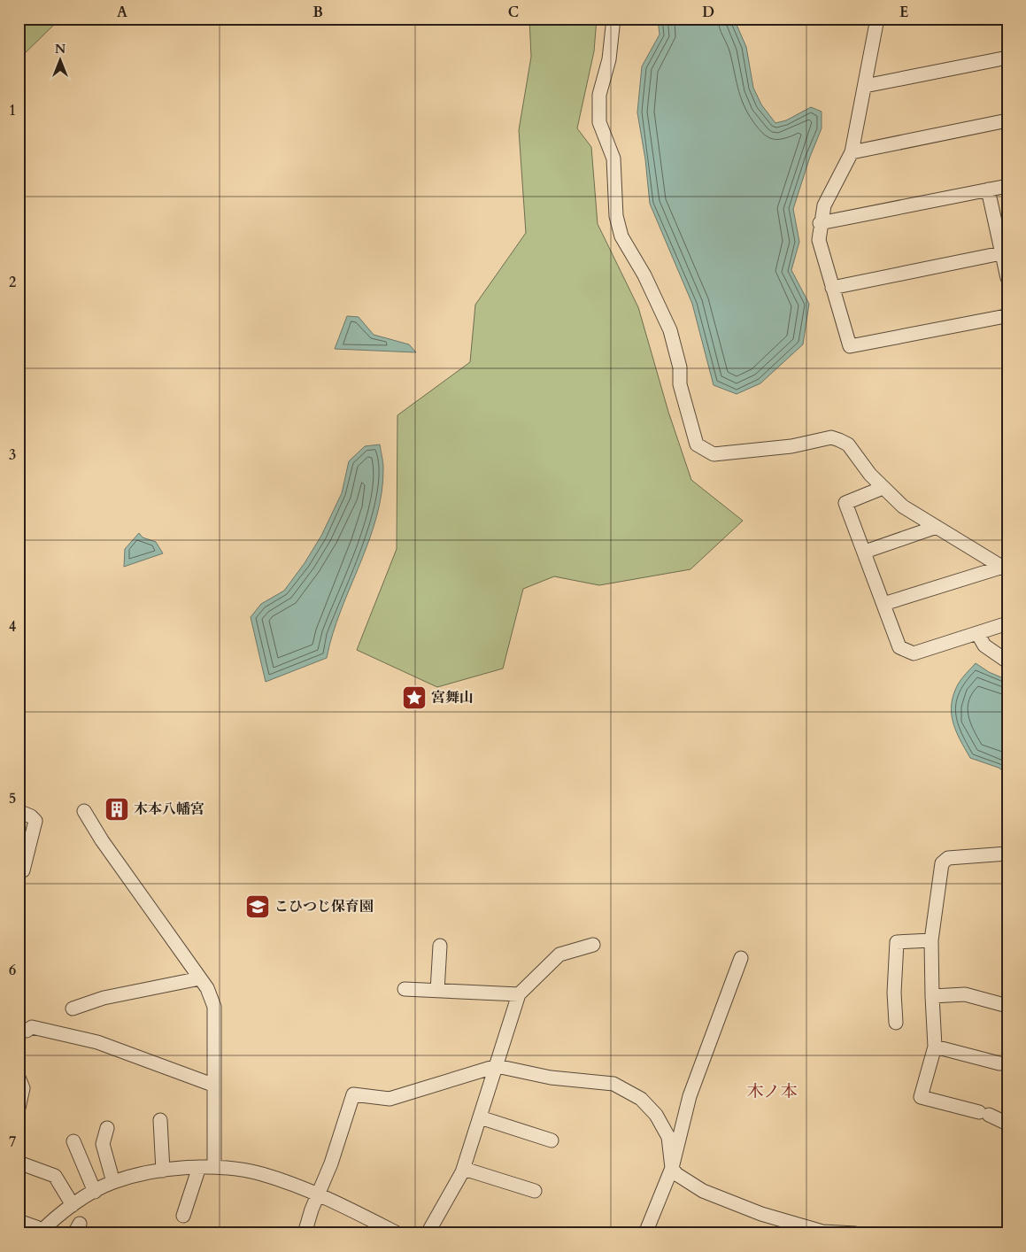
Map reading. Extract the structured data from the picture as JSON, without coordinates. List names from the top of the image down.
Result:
{
  "districts": ["木ノ本"],
  "places": {
    "place": ["宮舞山"],
    "building": ["木本八幡宮"],
    "school or university": ["こひつじ保育園"]
  },
  "north": "top",
  "grid": {
    "columns": [
      "A",
      "B",
      "C",
      "D",
      "E"
    ],
    "rows": [
      "1",
      "2",
      "3",
      "4",
      "5",
      "6",
      "7"
    ]
  }
}
